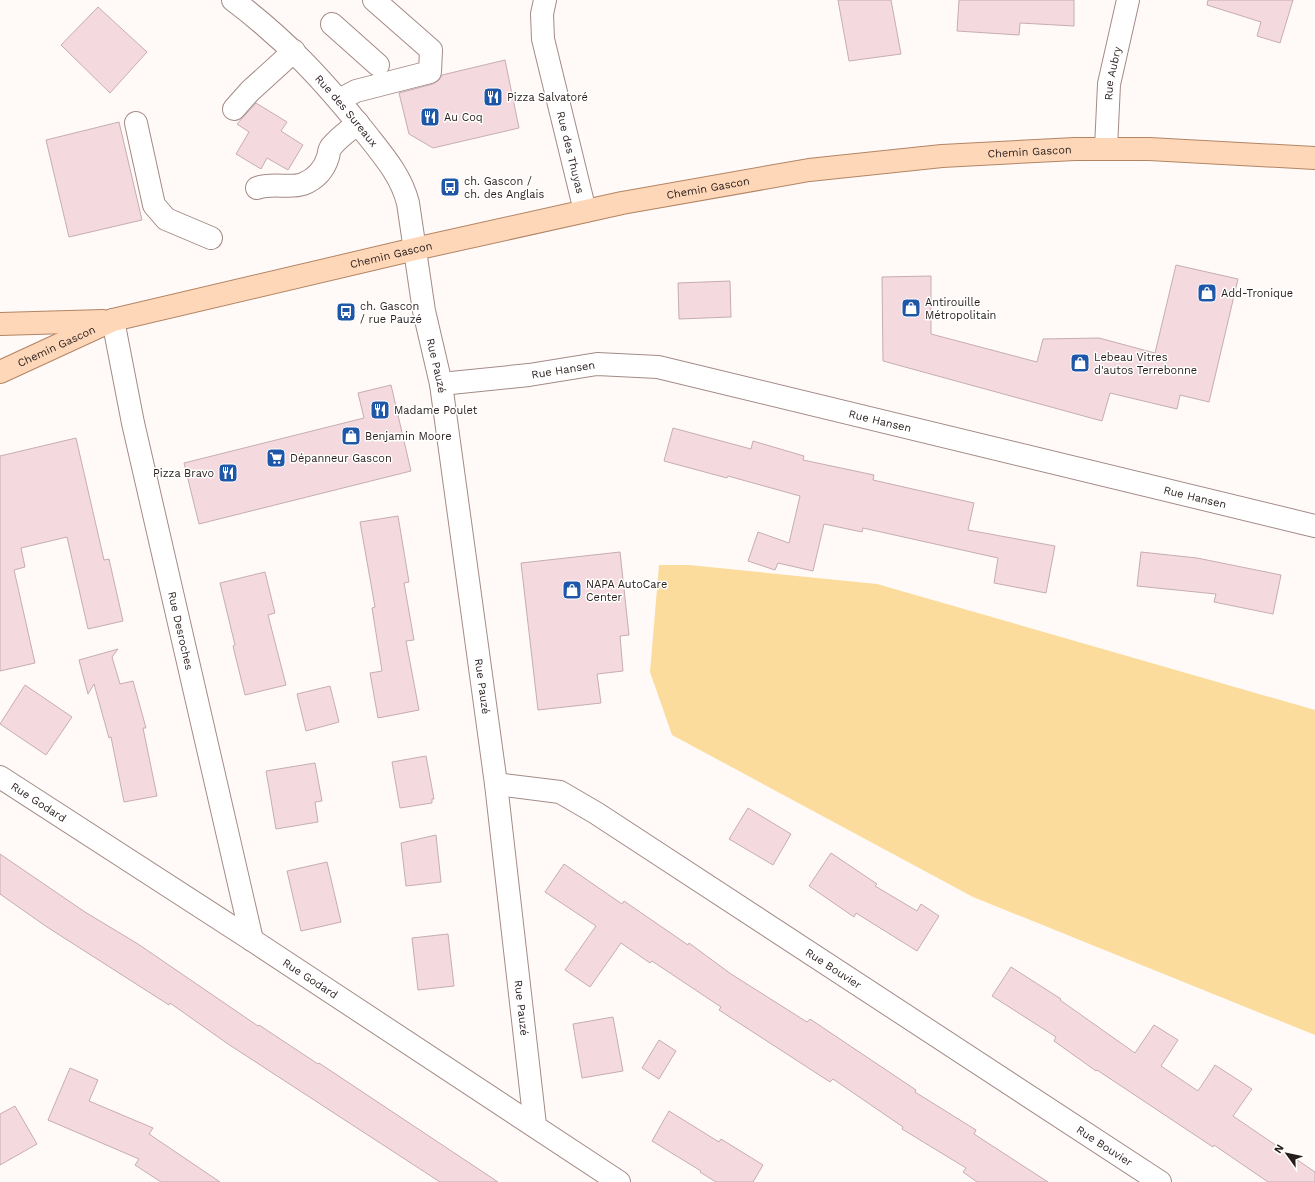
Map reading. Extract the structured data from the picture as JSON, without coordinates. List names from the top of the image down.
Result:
{
  "streets": {
    "main road": ["Chemin Gascon"],
    "street": [
      "Rue Aubry",
      "Rue des Sureaux",
      "Rue des Thuyas",
      "Rue Pauzé",
      "Rue Hansen",
      "Rue Desroches",
      "Rue Godard",
      "Rue Bouvier"
    ]
  },
  "crossings": [
    ["Rue Aubry", "Chemin Gascon"],
    ["Rue des Sureaux", "Chemin Gascon"],
    ["Rue des Sureaux", "Rue Pauzé"],
    ["Chemin Gascon", "Rue des Thuyas"],
    ["Chemin Gascon", "Rue Pauzé"],
    ["Chemin Gascon", "Rue Desroches"],
    ["Rue Pauzé", "Rue Hansen"],
    ["Rue Pauzé", "Rue Godard"],
    ["Rue Pauzé", "Rue Bouvier"],
    ["Rue Desroches", "Rue Godard"]
  ],
  "places": {
    "restaurant": [
      "Pizza Salvatoré",
      "Au Coq",
      "Madame Poulet",
      "Pizza Bravo"
    ],
    "bus stop": ["ch. Gascon / ch. des Anglais", "ch. Gascon / rue Pauzé"],
    "shop": [
      "Add-Tronique",
      "Antirouille Métropolitain",
      "Lebeau Vitres d'autos Terrebonne",
      "Benjamin Moore",
      "NAPA AutoCare Center"
    ],
    "supermarket": ["Dépanneur Gascon"]
  },
  "north": "top left"
}
